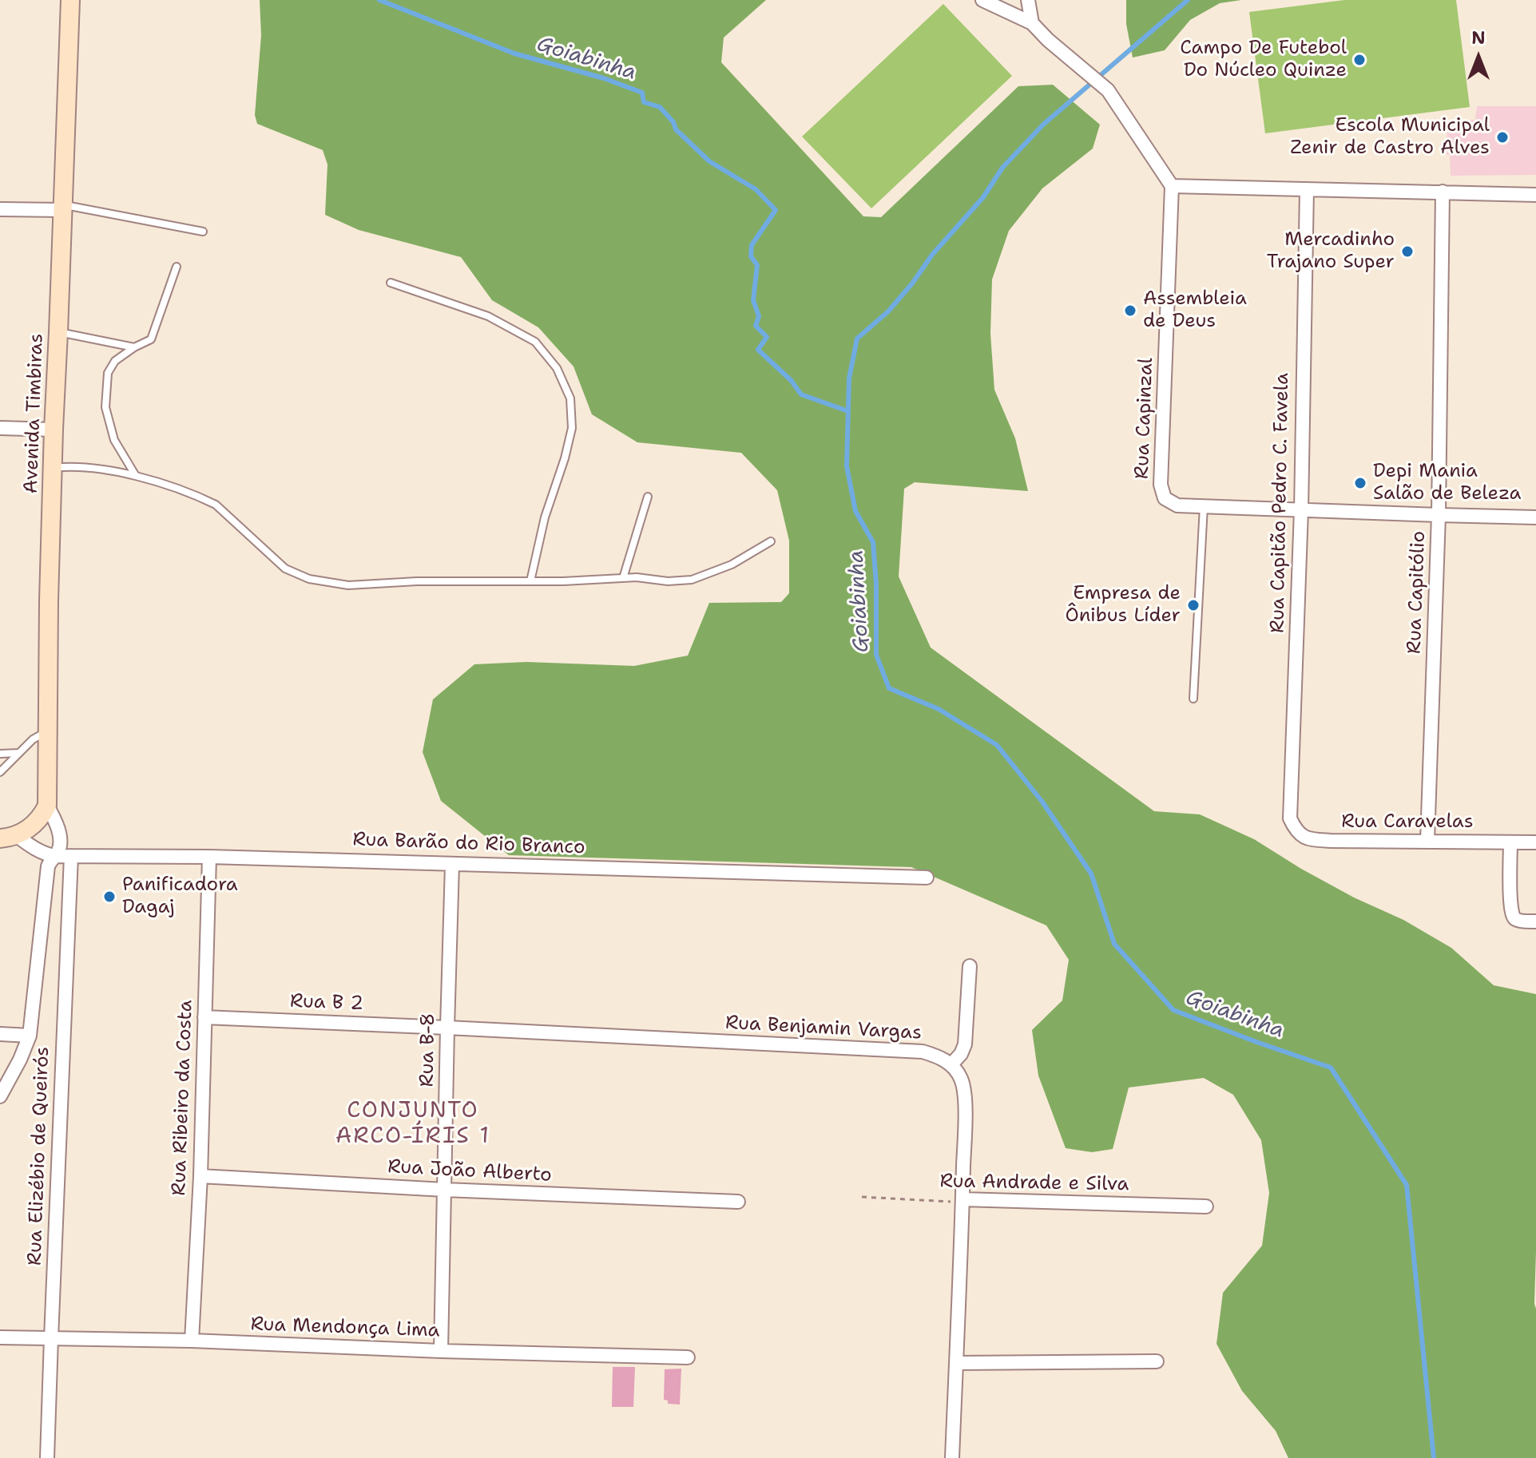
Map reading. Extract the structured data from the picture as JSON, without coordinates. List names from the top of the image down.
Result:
{
  "streets": {
    "street": [
      "Avenida Timbiras",
      "Rua Capinzal",
      "Rua Capitão Pedro C. Favela",
      "Rua Capitólio",
      "Rua Caravelas",
      "Rua Barão do Rio Branco",
      "Rua B 2",
      "Rua Benjamin Vargas",
      "Rua B-8",
      "Rua Ribeiro da Costa",
      "Rua Elizébio de Queirós",
      "Rua João Alberto",
      "Rua Andrade e Silva",
      "Rua Mendonça Lima"
    ]
  },
  "crossings": [
    ["Avenida Timbiras", "Rua Barão do Rio Branco"],
    ["Rua Capitão Pedro C. Favela", "Rua Caravelas"],
    ["Rua Capitólio", "Rua Caravelas"],
    ["Rua Barão do Rio Branco", "Rua B-8"],
    ["Rua Barão do Rio Branco", "Rua Ribeiro da Costa"],
    ["Rua Barão do Rio Branco", "Rua Elizébio de Queirós"],
    ["Rua B 2", "Rua Benjamin Vargas"],
    ["Rua B 2", "Rua B-8"],
    ["Rua B 2", "Rua Ribeiro da Costa"],
    ["Rua Benjamin Vargas", "Rua B-8"],
    ["Rua B-8", "Rua João Alberto"],
    ["Rua B-8", "Rua Mendonça Lima"],
    ["Rua Ribeiro da Costa", "Rua João Alberto"],
    ["Rua Ribeiro da Costa", "Rua Mendonça Lima"],
    ["Rua Elizébio de Queirós", "Rua Mendonça Lima"]
  ],
  "districts": ["CONJUNTO ARCO-ÍRIS 1"],
  "water": ["Goiabinha"],
  "places": [
    "Campo De Futebol Do Núcleo Quinze",
    "Escola Municipal Zenir de Castro Alves",
    "Mercadinho Trajano Super",
    "Assembleia de Deus",
    "Depi Mania Salão de Beleza",
    "Empresa de Ônibus Líder",
    "Panificadora Dagaj"
  ],
  "north": "top"
}
